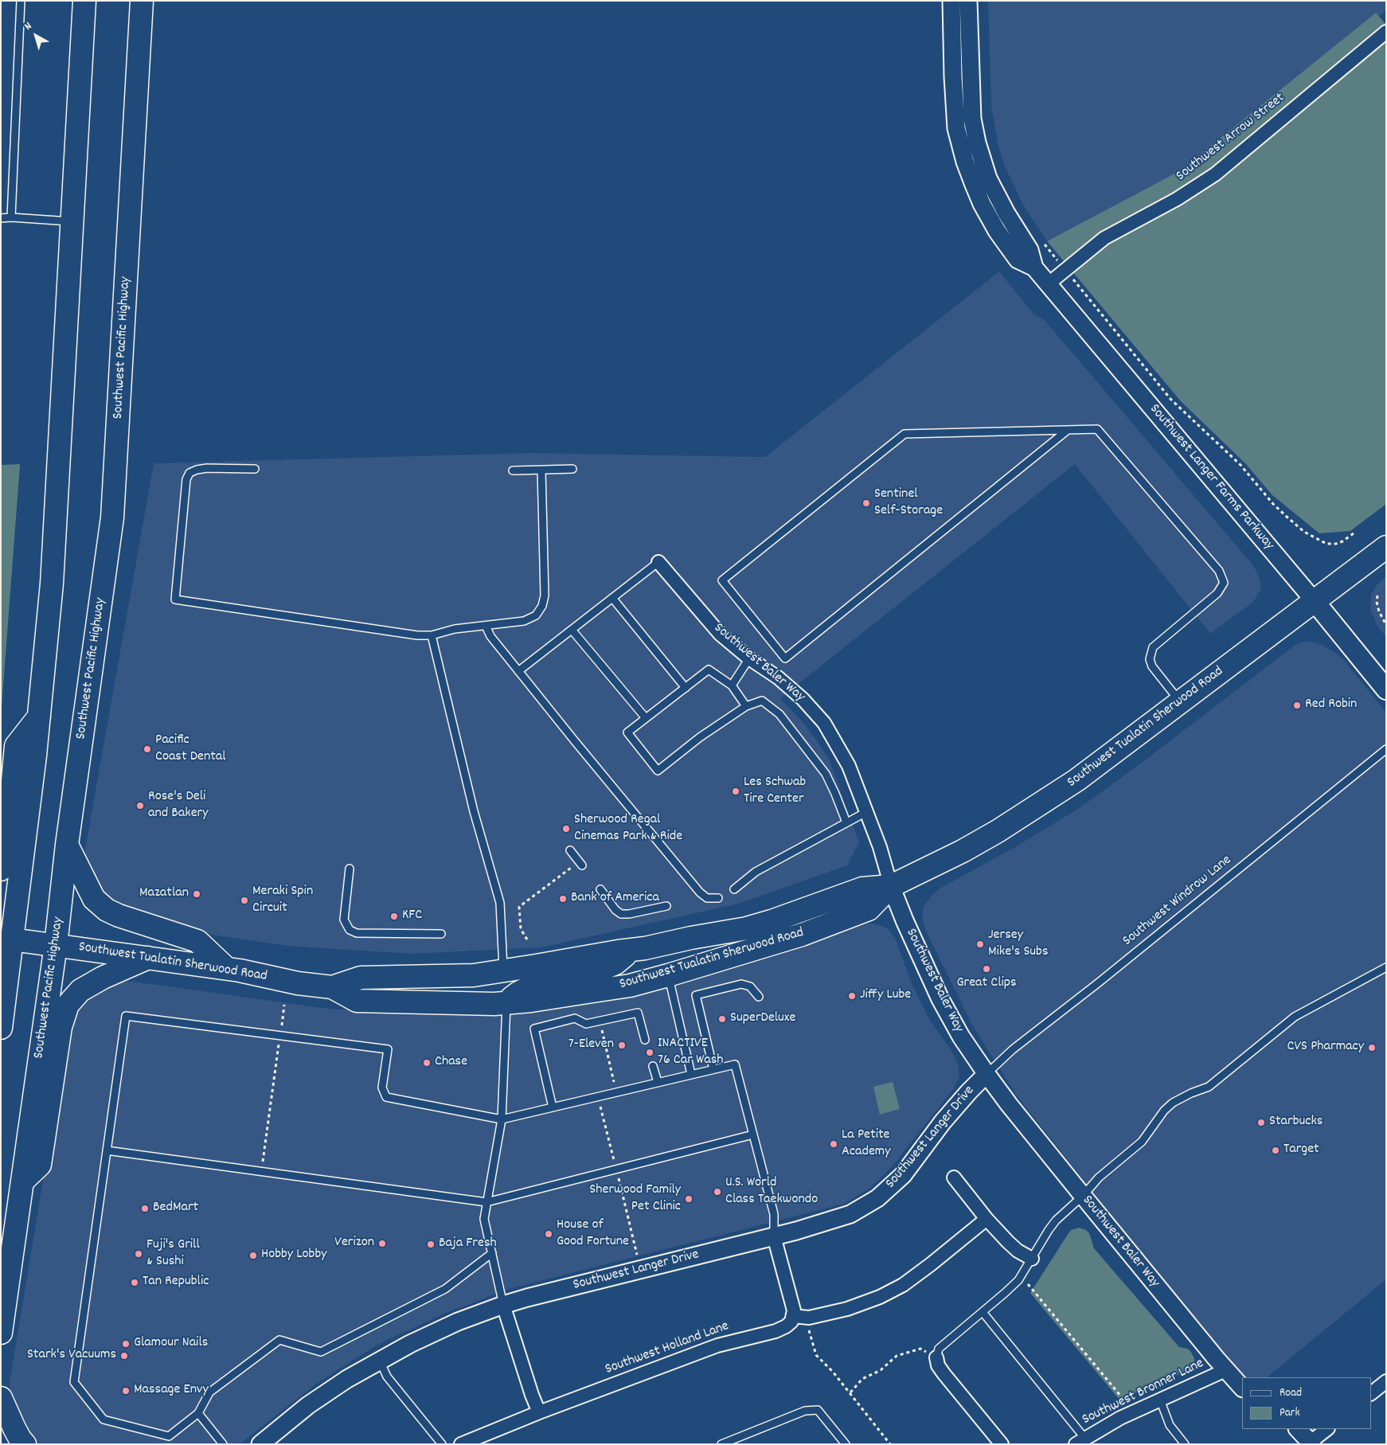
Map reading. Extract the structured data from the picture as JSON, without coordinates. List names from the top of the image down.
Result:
{
  "streets": {
    "highway": ["Southwest Pacific Highway", "Southwest Tualatin Sherwood Road"],
    "main road": ["Southwest Langer Farms Parkway"],
    "street": [
      "Southwest Arrow Street",
      "Southwest Baler Way",
      "Southwest Langer Drive",
      "Southwest Holland Lane",
      "Southwest Bronner Lane"
    ],
    "lane": ["Southwest Windrow Lane"]
  },
  "crossings": [
    ["Southwest Arrow Street", "Southwest Langer Farms Parkway"],
    ["Southwest Pacific Highway", "Southwest Tualatin Sherwood Road"],
    ["Southwest Langer Farms Parkway", "Southwest Tualatin Sherwood Road"],
    ["Southwest Baler Way", "Southwest Tualatin Sherwood Road"],
    ["Southwest Baler Way", "Southwest Windrow Lane"],
    ["Southwest Baler Way", "Southwest Langer Drive"],
    ["Southwest Baler Way", "Southwest Bronner Lane"],
    ["Southwest Windrow Lane", "Southwest Langer Drive"]
  ],
  "places": [
    "Sentinel Self-Storage",
    "Red Robin",
    "Pacific Coast Dental",
    "Les Schwab Tire Center",
    "Rose's Deli and Bakery",
    "Sherwood Regal Cinemas Park & Ride",
    "Mazatlan",
    "Bank of America",
    "Meraki Spin Circuit",
    "KFC",
    "Jersey Mike's Subs",
    "Great Clips",
    "Jiffy Lube",
    "SuperDeluxe",
    "7-Eleven",
    "CVS Pharmacy",
    "INACTIVE 76 Car Wash",
    "Chase",
    "Starbucks",
    "La Petite Academy",
    "Target",
    "U.S. World Class Taekwondo",
    "Sherwood Family Pet Clinic",
    "BedMart",
    "House of Good Fortune",
    "Verizon",
    "Baja Fresh",
    "Fuji's Grill & Sushi",
    "Hobby Lobby",
    "Tan Republic",
    "Glamour Nails",
    "Stark's Vacuums",
    "Massage Envy"
  ],
  "legend": ["Road", "Park"],
  "north": "top left"
}
